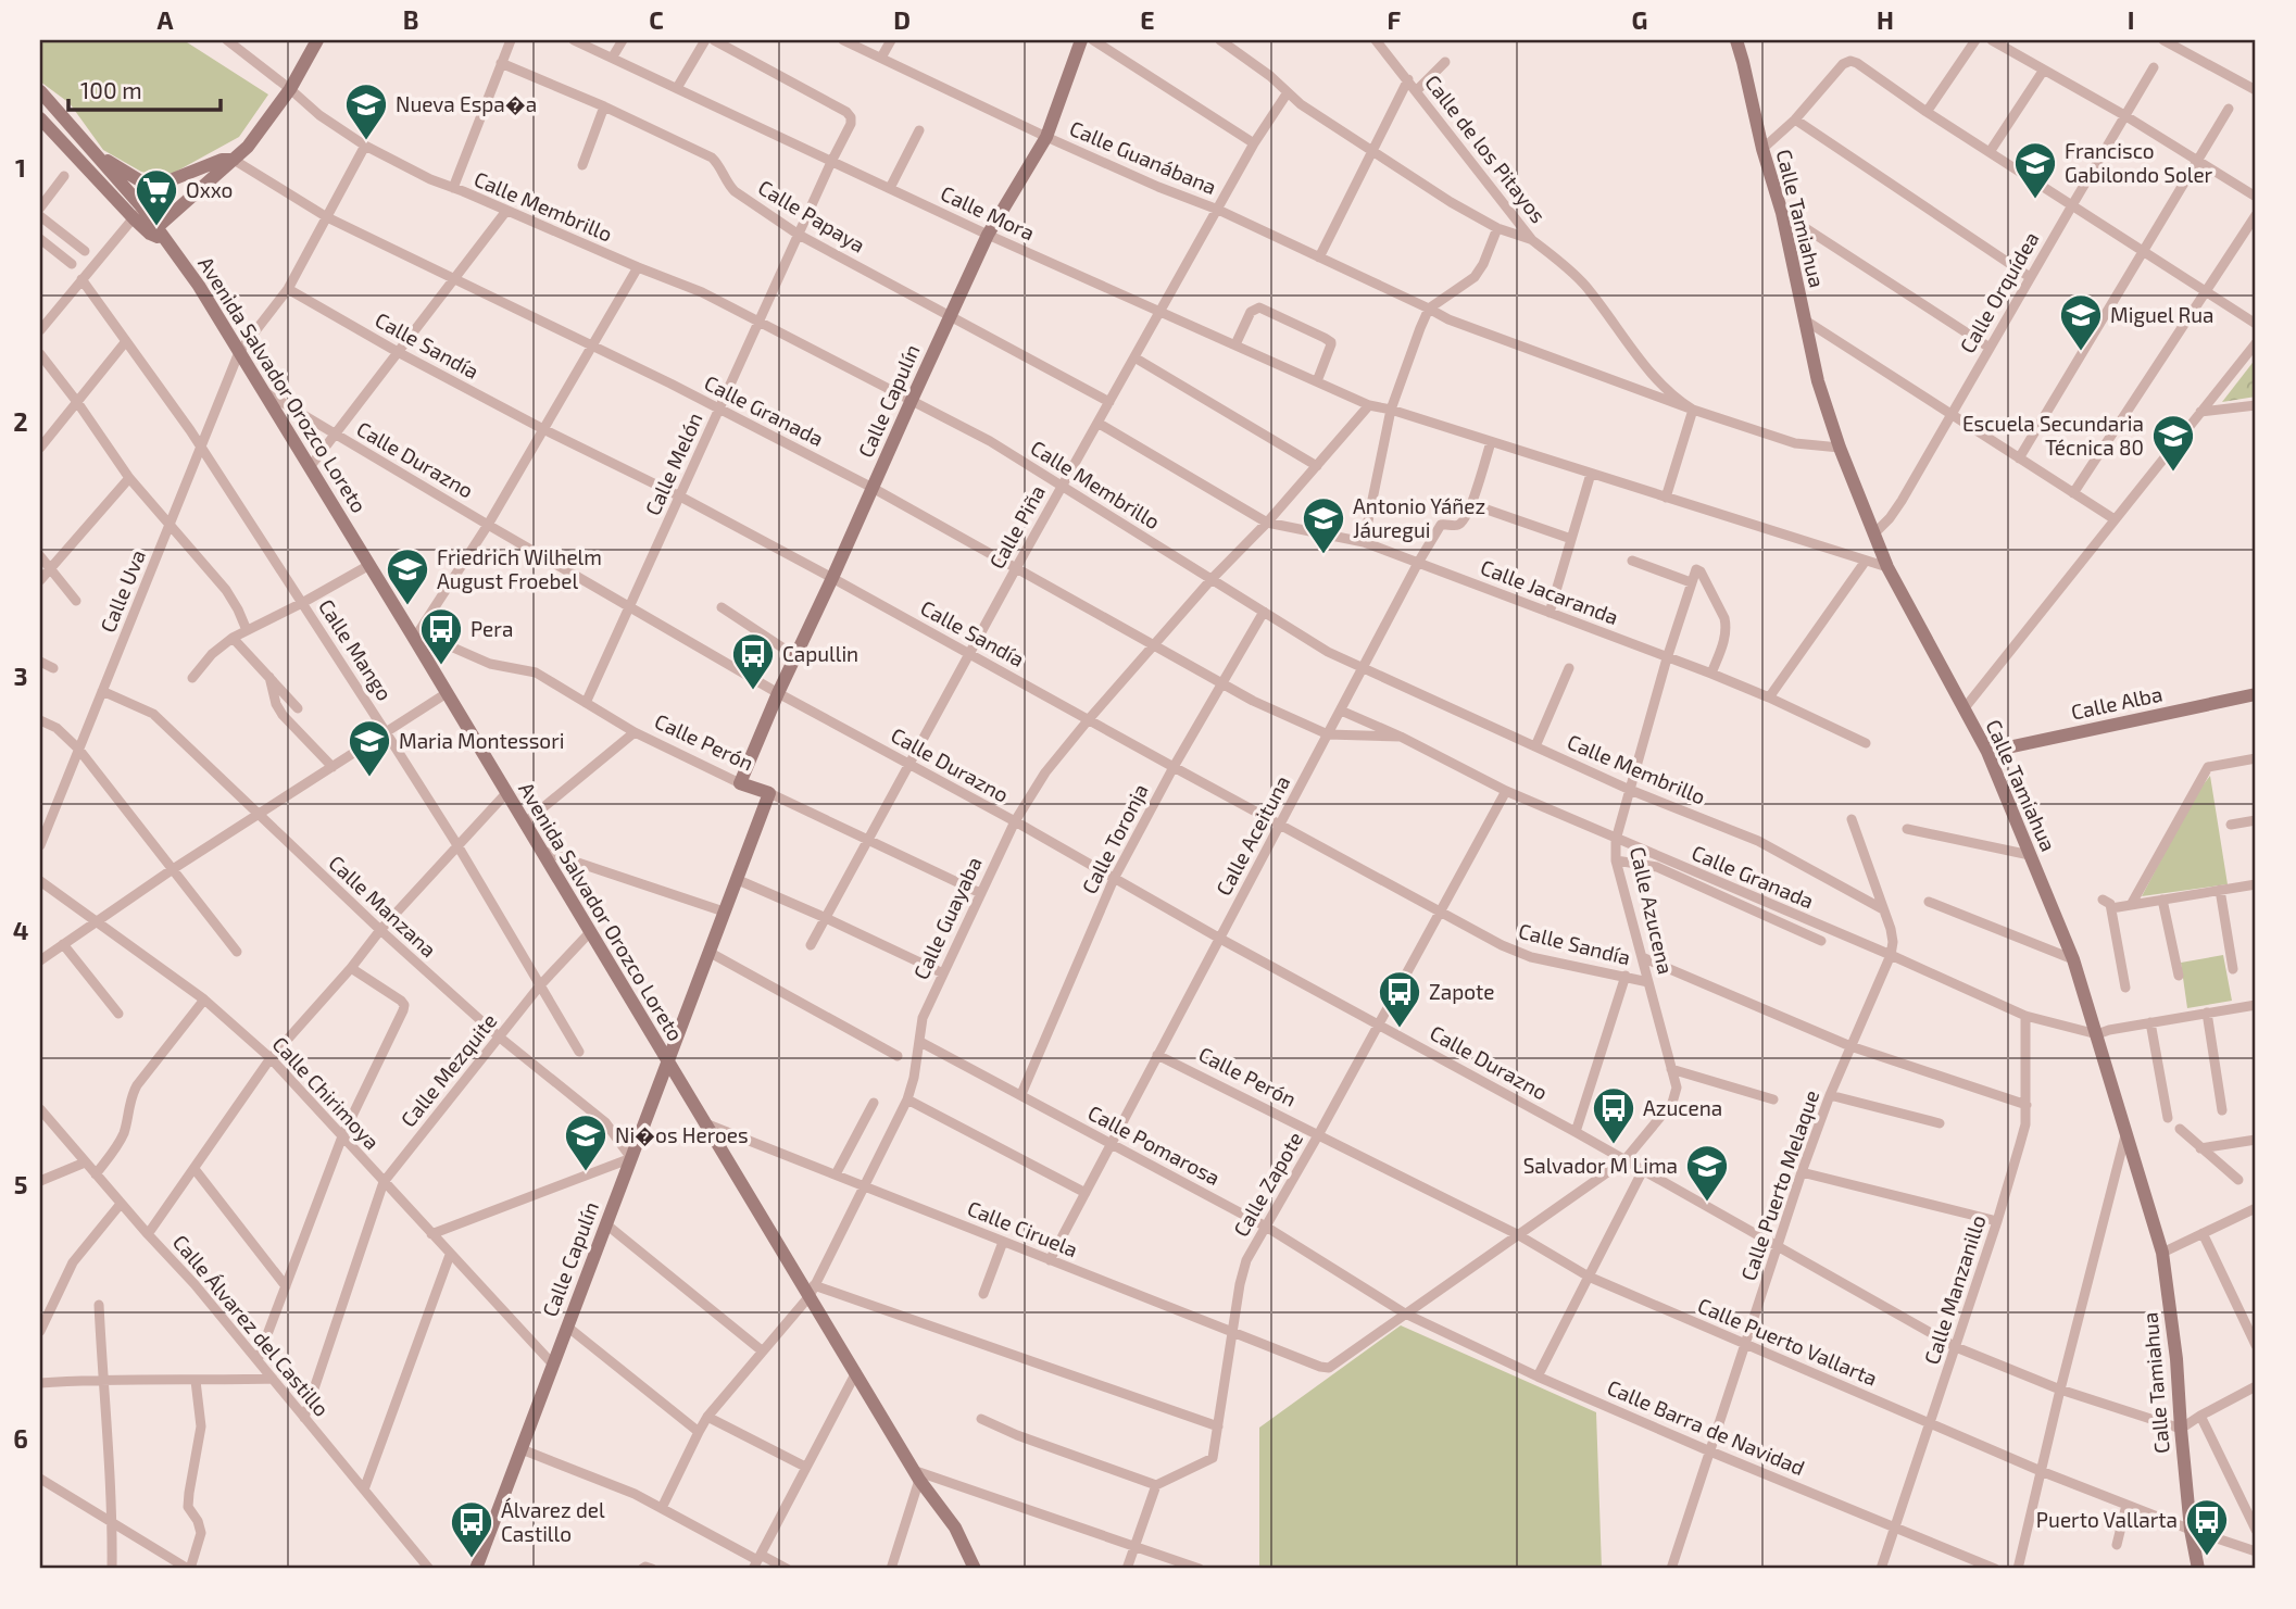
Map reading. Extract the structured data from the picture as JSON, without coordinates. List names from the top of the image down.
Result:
{
  "streets": {
    "street": [
      "Calle de los Pitayos",
      "Calle Guanábana",
      "Calle Membrillo",
      "Calle Mora",
      "Calle Papaya",
      "Calle Tamiahua",
      "Calle Orquídea",
      "Calle Sandía",
      "Avenida Salvador Orozco Loreto",
      "Calle Capulín",
      "Calle Granada",
      "Calle Durazno",
      "Calle Melón",
      "Calle Piña",
      "Calle Uva",
      "Calle Jacaranda",
      "Calle Mango",
      "Calle Alba",
      "Calle Perón",
      "Calle Aceituna",
      "Calle Toronja",
      "Calle Manzana",
      "Calle Azucena",
      "Calle Guayaba",
      "Calle Mezquite",
      "Calle Chirimoya",
      "Calle Pomarosa",
      "Calle Zapote",
      "Calle Puerto Melaque",
      "Calle Ciruela",
      "Calle Manzanillo",
      "Calle Álvarez del Castillo",
      "Calle Puerto Vallarta",
      "Calle Barra de Navidad"
    ]
  },
  "crossings": [
    ["Calle de los Pitayos", "Calle Guanábana"],
    ["Calle Guanábana", "Calle Tamiahua"],
    ["Calle Guanábana", "Calle Capulín"],
    ["Calle Guanábana", "Calle Piña"],
    ["Calle Membrillo", "Calle Capulín"],
    ["Calle Membrillo", "Calle Melón"],
    ["Calle Membrillo", "Calle Piña"],
    ["Calle Membrillo", "Calle Uva"],
    ["Calle Membrillo", "Calle Aceituna"],
    ["Calle Membrillo", "Calle Toronja"],
    ["Calle Membrillo", "Calle Azucena"],
    ["Calle Membrillo", "Calle Guayaba"],
    ["Calle Mora", "Calle Capulín"],
    ["Calle Mora", "Calle Melón"],
    ["Calle Mora", "Calle Piña"],
    ["Calle Mora", "Calle Guayaba"],
    ["Calle Papaya", "Calle Capulín"],
    ["Calle Papaya", "Calle Melón"],
    ["Calle Papaya", "Calle Piña"],
    ["Calle Tamiahua", "Calle Orquídea"],
    ["Calle Tamiahua", "Calle Granada"],
    ["Calle Tamiahua", "Calle Durazno"],
    ["Calle Tamiahua", "Calle Alba"],
    ["Calle Tamiahua", "Calle Puerto Vallarta"],
    ["Calle Sandía", "Calle Capulín"],
    ["Calle Sandía", "Calle Melón"],
    ["Calle Sandía", "Calle Piña"],
    ["Calle Sandía", "Calle Uva"],
    ["Calle Sandía", "Calle Aceituna"],
    ["Calle Sandía", "Calle Toronja"],
    ["Calle Sandía", "Calle Azucena"],
    ["Calle Sandía", "Calle Guayaba"],
    ["Calle Sandía", "Calle Zapote"],
    ["Avenida Salvador Orozco Loreto", "Calle Capulín"],
    ["Avenida Salvador Orozco Loreto", "Calle Durazno"],
    ["Avenida Salvador Orozco Loreto", "Calle Uva"],
    ["Avenida Salvador Orozco Loreto", "Calle Perón"],
    ["Avenida Salvador Orozco Loreto", "Calle Guayaba"],
    ["Avenida Salvador Orozco Loreto", "Calle Mezquite"],
    ["Avenida Salvador Orozco Loreto", "Calle Ciruela"],
    ["Calle Capulín", "Calle Granada"],
    ["Calle Capulín", "Calle Durazno"],
    ["Calle Capulín", "Calle Perón"],
    ["Calle Capulín", "Calle Manzana"],
    ["Calle Capulín", "Calle Chirimoya"],
    ["Calle Granada", "Calle Melón"],
    ["Calle Granada", "Calle Piña"],
    ["Calle Granada", "Calle Uva"],
    ["Calle Granada", "Calle Aceituna"],
    ["Calle Granada", "Calle Toronja"],
    ["Calle Granada", "Calle Azucena"],
    ["Calle Granada", "Calle Guayaba"],
    ["Calle Granada", "Calle Zapote"],
    ["Calle Granada", "Calle Puerto Melaque"],
    ["Calle Granada", "Calle Manzanillo"],
    ["Calle Durazno", "Calle Melón"],
    ["Calle Durazno", "Calle Piña"],
    ["Calle Durazno", "Calle Aceituna"],
    ["Calle Durazno", "Calle Toronja"],
    ["Calle Durazno", "Calle Azucena"],
    ["Calle Durazno", "Calle Guayaba"],
    ["Calle Durazno", "Calle Zapote"],
    ["Calle Durazno", "Calle Puerto Melaque"],
    ["Calle Durazno", "Calle Manzanillo"],
    ["Calle Melón", "Calle Perón"],
    ["Calle Piña", "Calle Jacaranda"],
    ["Calle Piña", "Calle Perón"],
    ["Calle Uva", "Calle Mango"],
    ["Calle Uva", "Calle Manzana"],
    ["Calle Jacaranda", "Calle Aceituna"],
    ["Calle Jacaranda", "Calle Azucena"],
    ["Calle Jacaranda", "Calle Guayaba"],
    ["Calle Mango", "Calle Mezquite"],
    ["Calle Perón", "Calle Aceituna"],
    ["Calle Perón", "Calle Guayaba"],
    ["Calle Perón", "Calle Zapote"],
    ["Calle Perón", "Calle Puerto Vallarta"],
    ["Calle Aceituna", "Calle Pomarosa"],
    ["Calle Aceituna", "Calle Ciruela"],
    ["Calle Toronja", "Calle Pomarosa"],
    ["Calle Manzana", "Calle Mezquite"],
    ["Calle Azucena", "Calle Pomarosa"],
    ["Calle Azucena", "Calle Ciruela"],
    ["Calle Azucena", "Calle Puerto Vallarta"],
    ["Calle Azucena", "Calle Barra de Navidad"],
    ["Calle Guayaba", "Calle Pomarosa"],
    ["Calle Guayaba", "Calle Ciruela"],
    ["Calle Mezquite", "Calle Chirimoya"],
    ["Calle Mezquite", "Calle Álvarez del Castillo"],
    ["Calle Pomarosa", "Calle Zapote"],
    ["Calle Pomarosa", "Calle Barra de Navidad"],
    ["Calle Zapote", "Calle Ciruela"],
    ["Calle Zapote", "Calle Puerto Vallarta"],
    ["Calle Puerto Melaque", "Calle Puerto Vallarta"],
    ["Calle Puerto Melaque", "Calle Barra de Navidad"],
    ["Calle Manzanillo", "Calle Puerto Vallarta"],
    ["Calle Manzanillo", "Calle Barra de Navidad"]
  ],
  "places": {
    "school or university": [
      "Nueva Espa�a",
      "Francisco Gabilondo Soler",
      "Miguel Rua",
      "Escuela Secundaria Técnica 80",
      "Antonio Yáñez Jáuregui",
      "Friedrich Wilhelm August Froebel",
      "Maria Montessori",
      "Ni�os Heroes",
      "Salvador M Lima"
    ],
    "supermarket": ["Oxxo"],
    "bus stop": [
      "Pera",
      "Capullin",
      "Zapote",
      "Azucena",
      "Puerto Vallarta",
      "Álvarez del Castillo"
    ]
  },
  "scale_bar": "100 m",
  "grid": {
    "columns": [
      "A",
      "B",
      "C",
      "D",
      "E",
      "F",
      "G",
      "H",
      "I"
    ],
    "rows": [
      "1",
      "2",
      "3",
      "4",
      "5",
      "6"
    ]
  }
}
